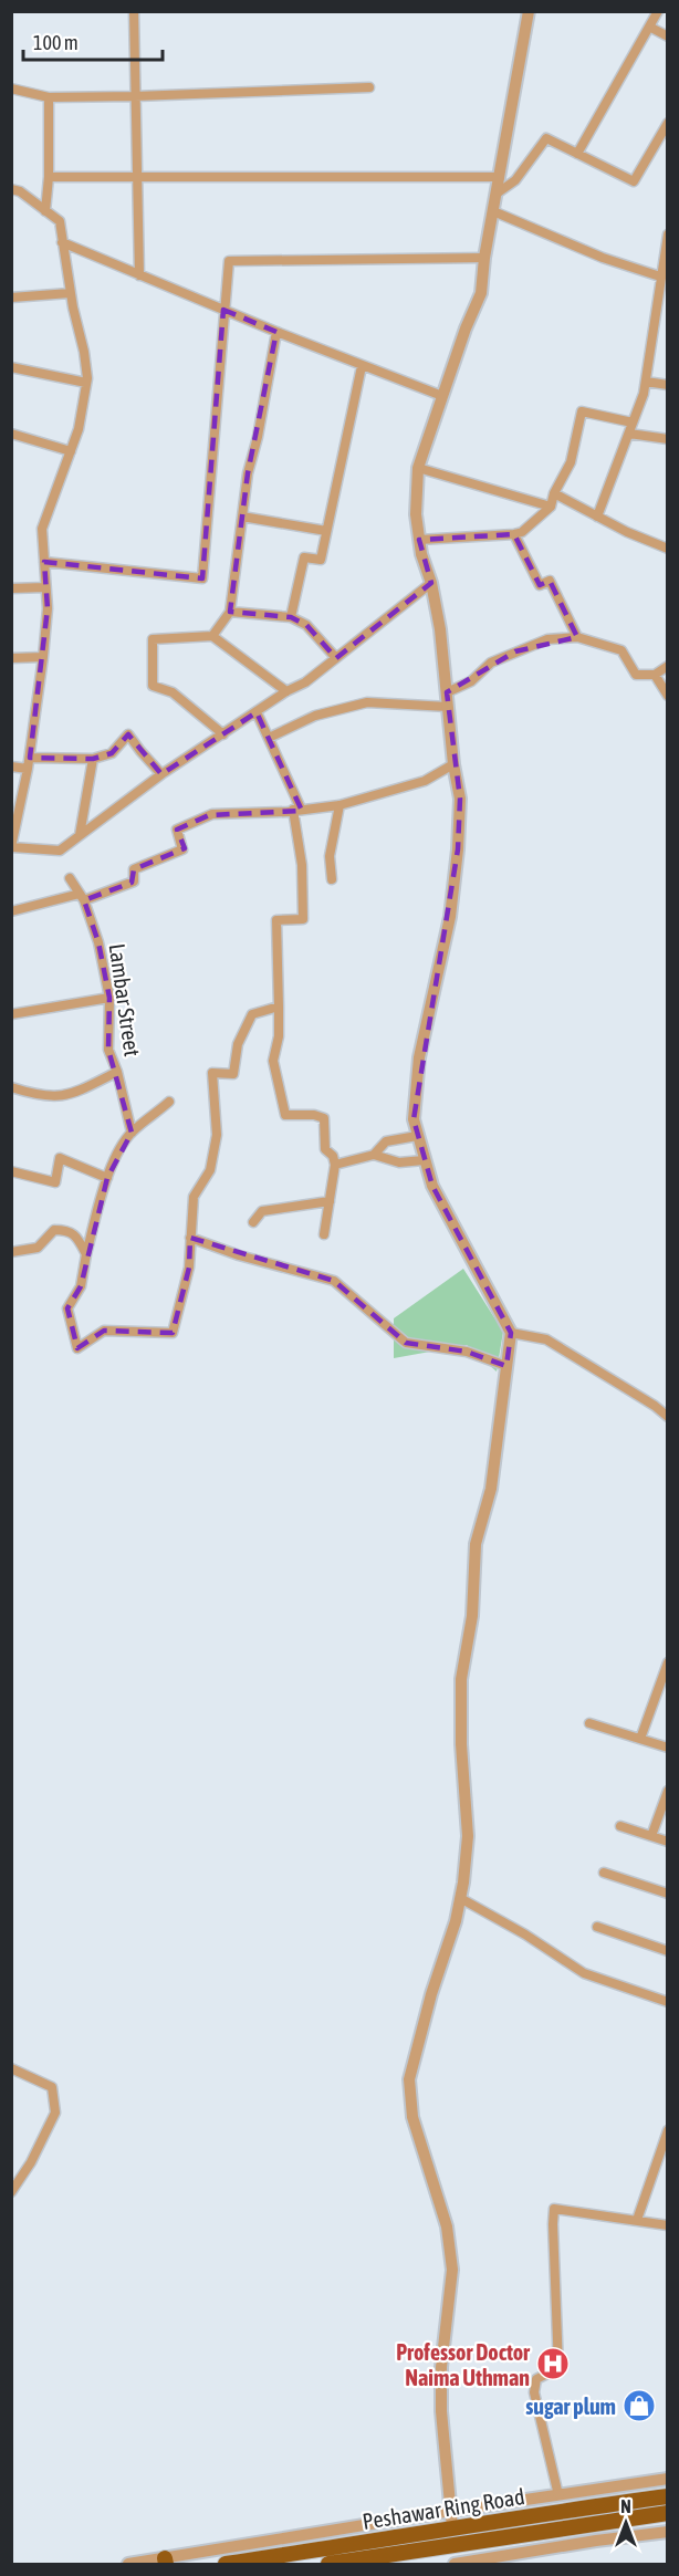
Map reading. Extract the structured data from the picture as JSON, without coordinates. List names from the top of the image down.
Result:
{
  "streets": {
    "highway": ["Peshawar Ring Road"],
    "street": ["Lambar Street"]
  },
  "places": {
    "hospital": ["Professor Doctor Naima Uthman"],
    "shop": ["sugar plum"]
  },
  "scale_bar": "100 m",
  "north": "top"
}
